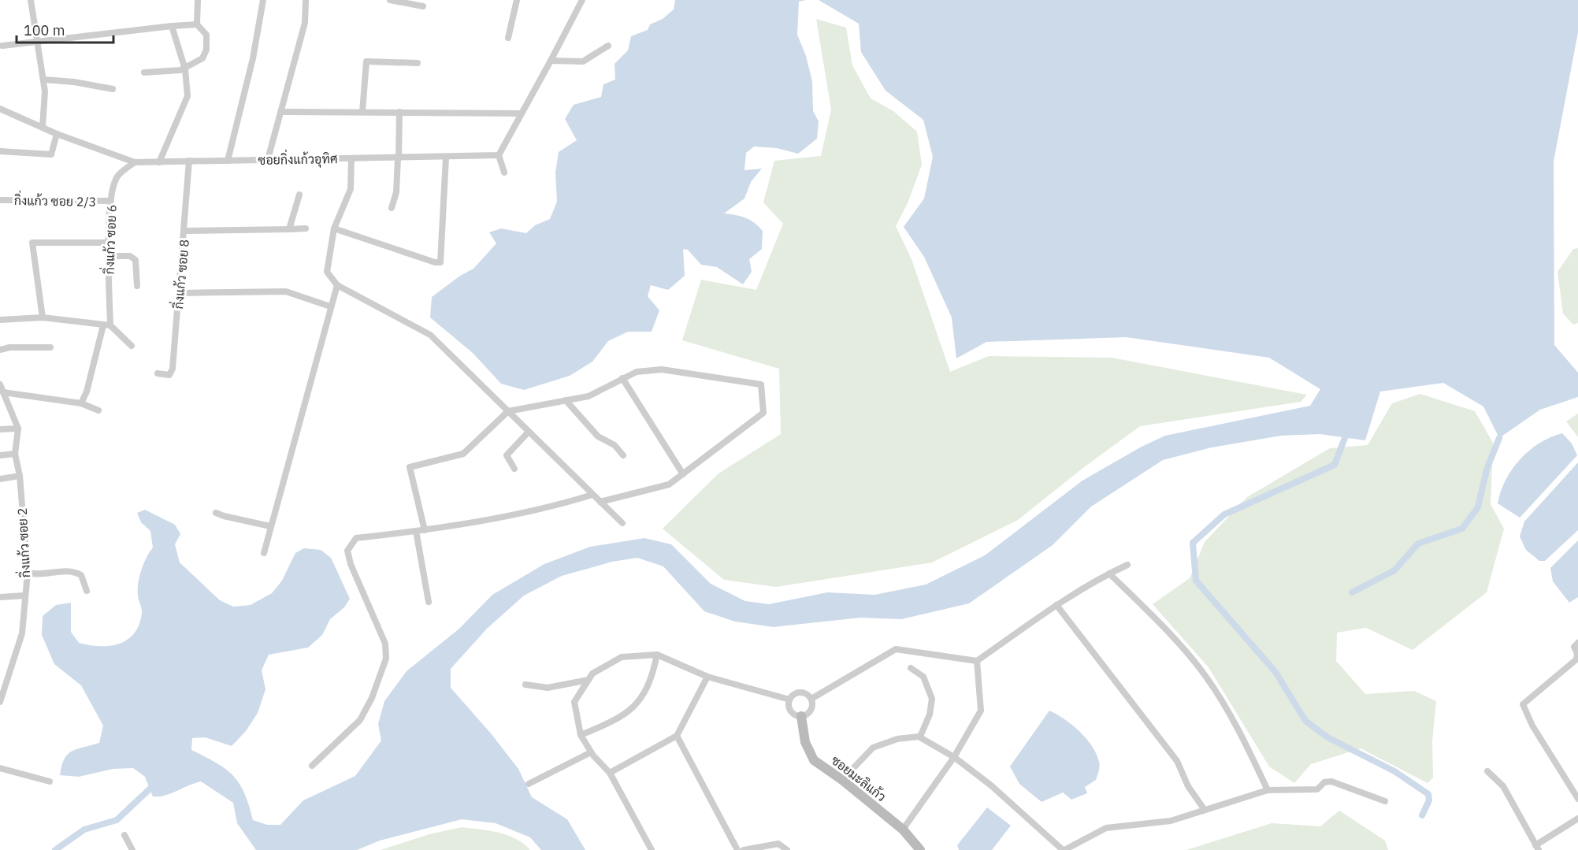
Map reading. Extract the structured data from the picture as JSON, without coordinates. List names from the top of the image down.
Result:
{
  "streets": {
    "street": [
      "ซอยกิ่งแก้วอุทิศ",
      "กิ่งแก้ว ซอย 2/3",
      "กิ่งแก้ว ซอย 6",
      "กิ่งแก้ว ซอย 8",
      "กิ่งแก้ว ซอย 2",
      "ซอยมะลิแก้ว"
    ]
  },
  "crossings": [
    ["ซอยกิ่งแก้วอุทิศ", "กิ่งแก้ว ซอย 6"],
    ["ซอยกิ่งแก้วอุทิศ", "กิ่งแก้ว ซอย 8"],
    ["กิ่งแก้ว ซอย 2/3", "กิ่งแก้ว ซอย 6"]
  ],
  "scale_bar": "100 m"
}
